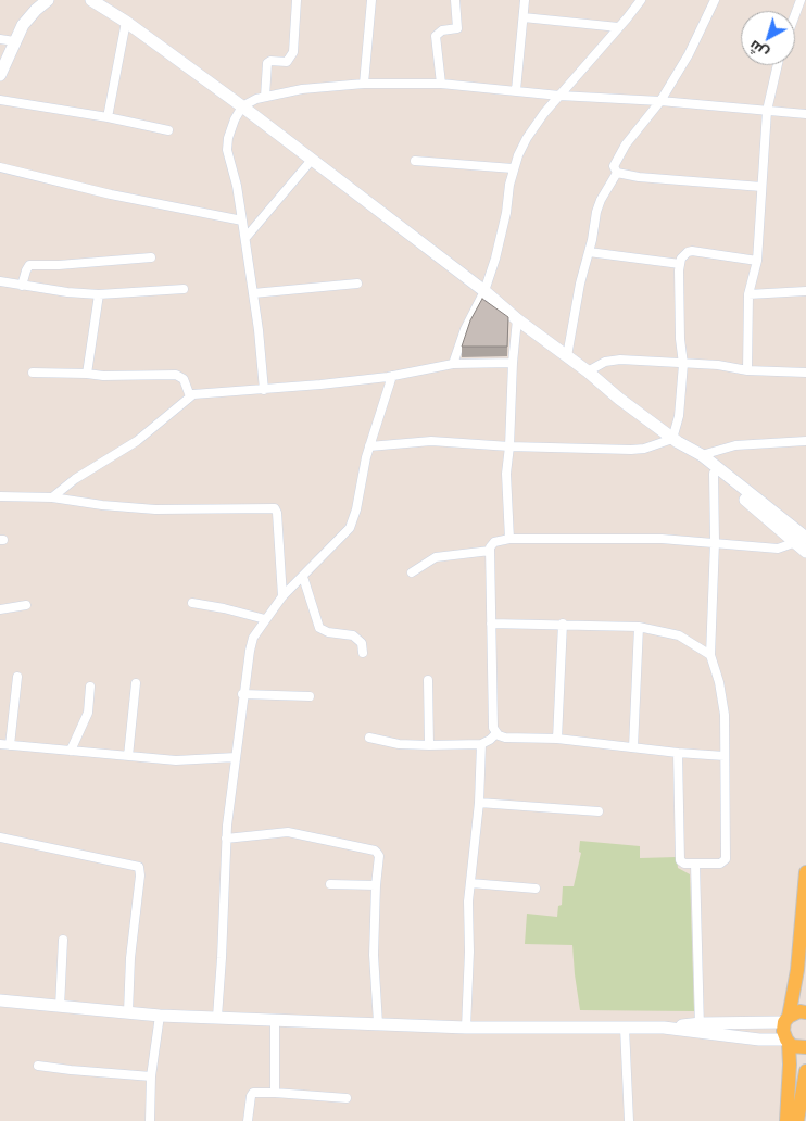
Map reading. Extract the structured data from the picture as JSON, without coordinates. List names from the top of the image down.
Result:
{
  "north": "bottom left"
}
